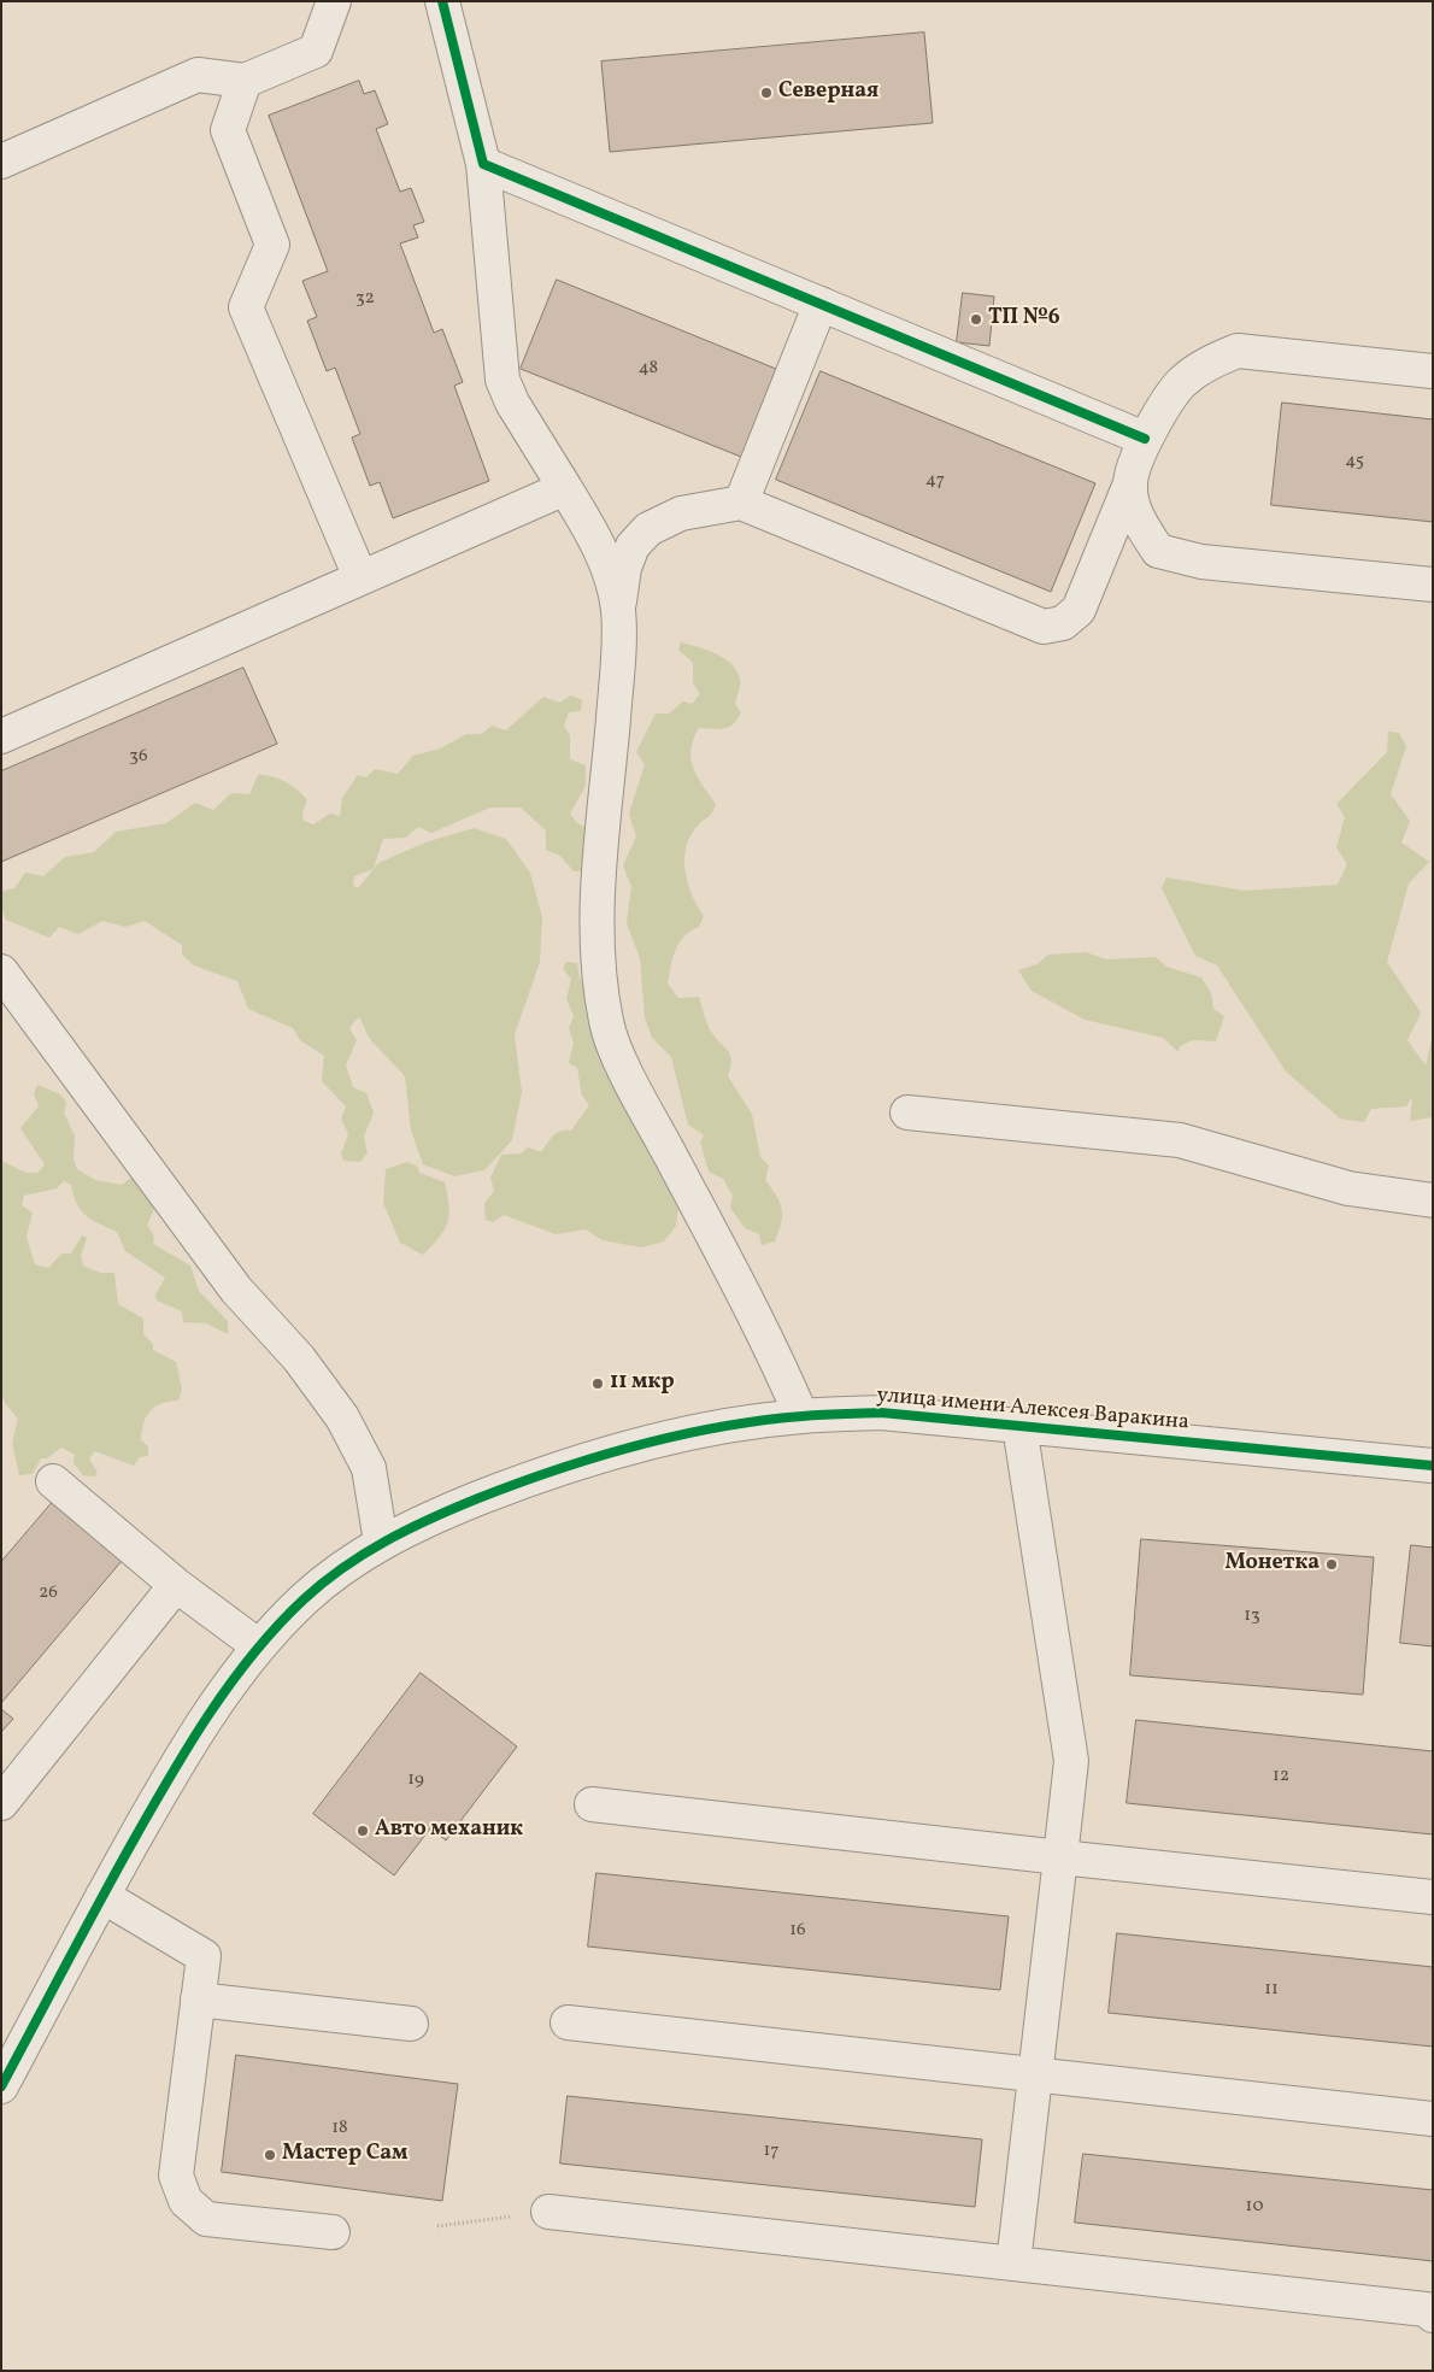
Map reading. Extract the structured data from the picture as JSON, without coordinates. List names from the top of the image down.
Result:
{
  "streets": {
    "street": ["улица имени Алексея Варакина"]
  },
  "places": [
    "Северная",
    "ТП №6",
    "11 мкр",
    "Монетка",
    "Авто механик",
    "Мастер Сам"
  ],
  "house_numbers": [
    "32",
    "48",
    "45",
    "47",
    "36",
    "26",
    "13",
    "12",
    "19",
    "16",
    "11",
    "18",
    "17",
    "10"
  ]
}
